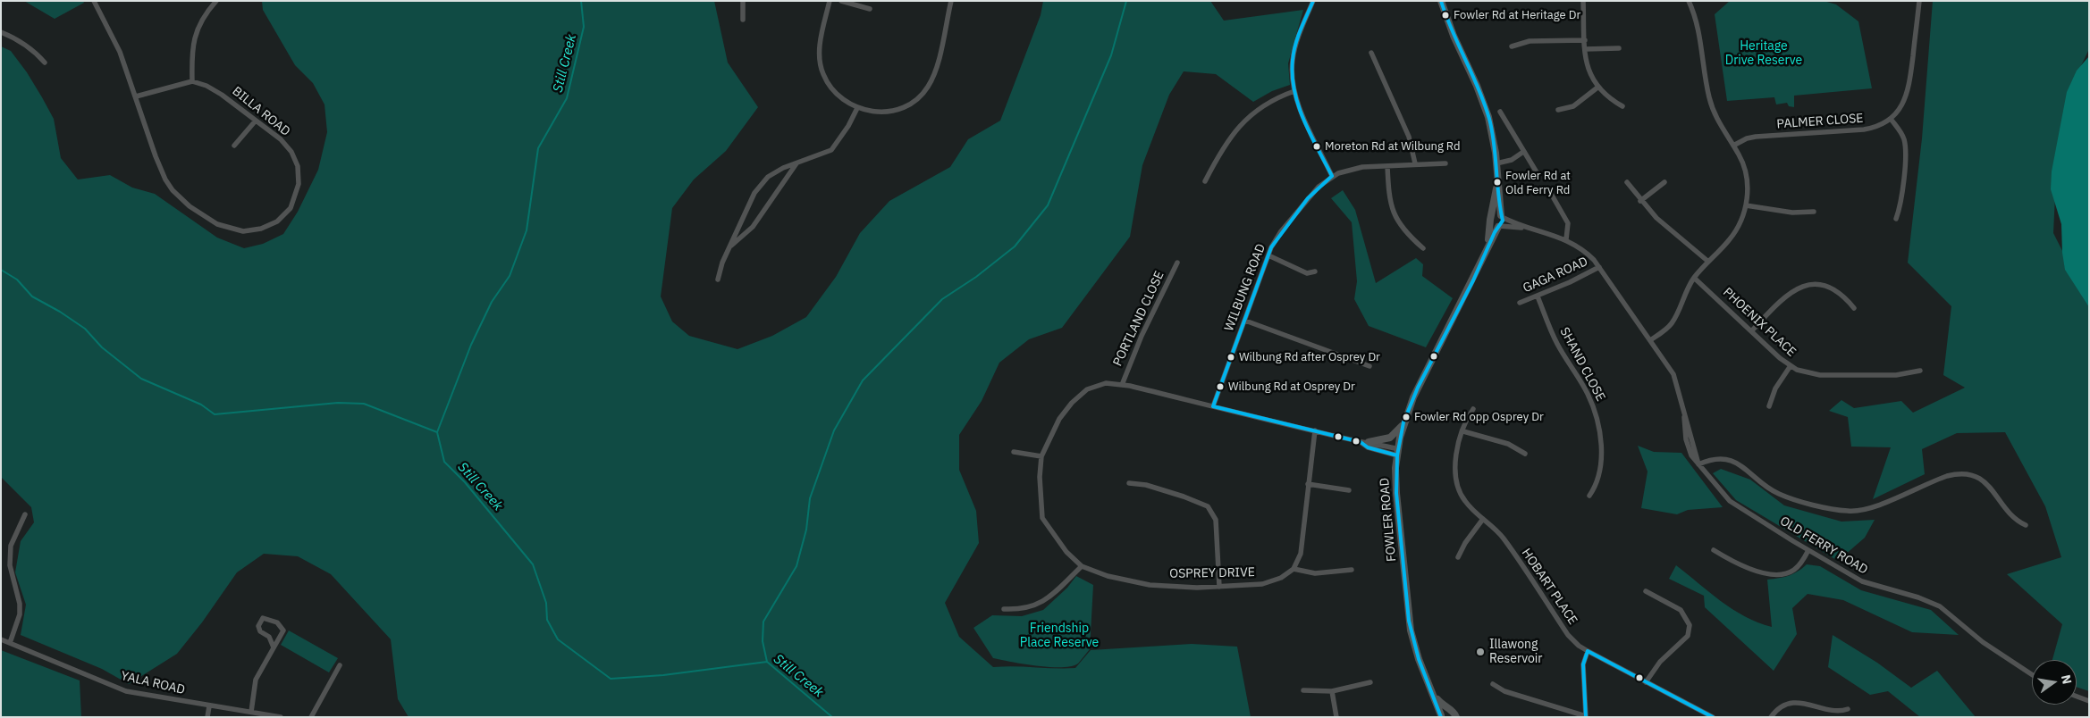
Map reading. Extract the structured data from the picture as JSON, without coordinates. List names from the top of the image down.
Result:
{
  "streets": {
    "street": [
      "BILLA ROAD",
      "PALMER CLOSE",
      "GAGA ROAD",
      "WILBUNG ROAD",
      "PORTLAND CLOSE",
      "PHOENIX PLACE",
      "SHAND CLOSE",
      "FOWLER ROAD",
      "OLD FERRY ROAD",
      "OSPREY DRIVE",
      "HOBART PLACE",
      "YALA ROAD"
    ]
  },
  "crossings": [
    ["GAGA ROAD", "SHAND CLOSE"],
    ["GAGA ROAD", "OLD FERRY ROAD"],
    ["WILBUNG ROAD", "OSPREY DRIVE"],
    ["PORTLAND CLOSE", "OSPREY DRIVE"],
    ["FOWLER ROAD", "OLD FERRY ROAD"],
    ["FOWLER ROAD", "OSPREY DRIVE"]
  ],
  "water": ["Still Creek"],
  "parks": ["Heritage Drive Reserve", "Friendship Place Reserve"],
  "places": [
    "Fowler Rd at Heritage Dr",
    "Moreton Rd at Wilbung Rd",
    "Fowler Rd at Old Ferry Rd",
    "Wilbung Rd after Osprey Dr",
    "Wilbung Rd at Osprey Dr",
    "Fowler Rd opp Osprey Dr",
    "Illawong Reservoir"
  ],
  "north": "right"
}
